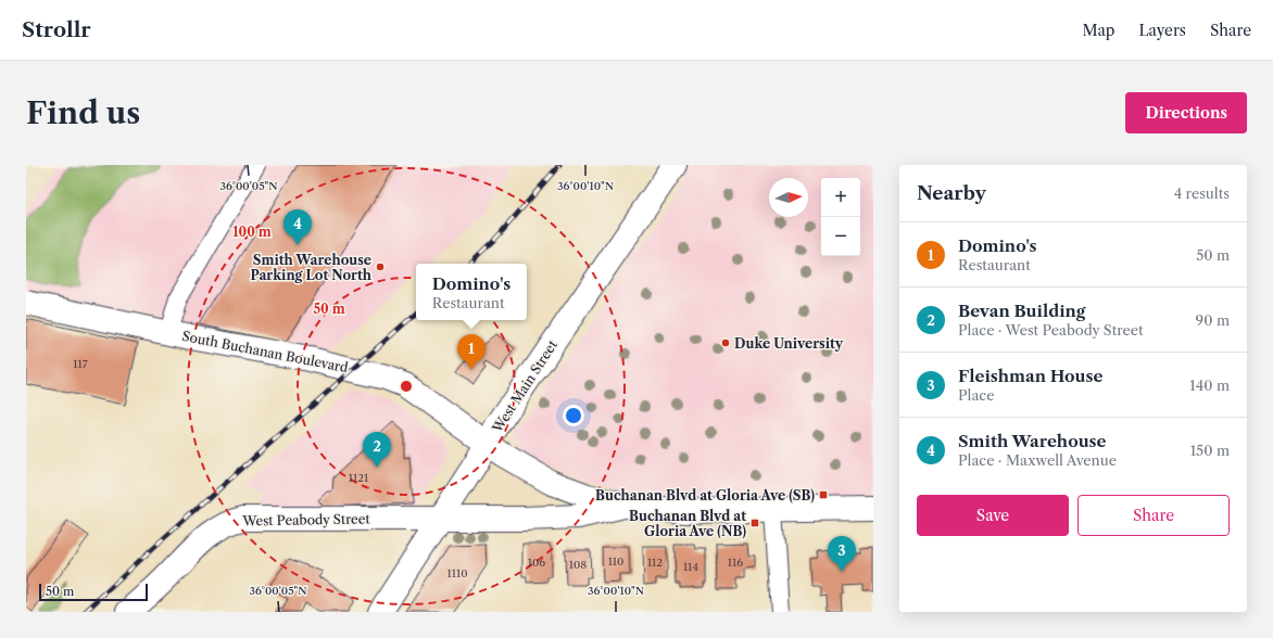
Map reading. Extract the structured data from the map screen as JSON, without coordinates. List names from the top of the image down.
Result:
{
  "streets": {
    "street": ["South Buchanan Boulevard", "West Main Street", "West Peabody Street"]
  },
  "crossings": [
    ["South Buchanan Boulevard", "West Main Street"],
    ["South Buchanan Boulevard", "West Peabody Street"],
    ["West Main Street", "West Peabody Street"]
  ],
  "places": {
    "other": ["Smith Warehouse Parking Lot North", "Duke University"],
    "transit": ["Buchanan Blvd at Gloria Ave (SB)", "Buchanan Blvd at Gloria Ave (NB)"]
  },
  "house_numbers": [
    "117",
    "1121",
    "110",
    "106",
    "112",
    "116",
    "108",
    "114",
    "1110"
  ],
  "scale_bar": "50 m",
  "north": "right",
  "page": {
    "header": "Strollr",
    "nav": ["Map", "Layers", "Share"],
    "buttons": [
      "Directions",
      ["Save", "Share"]
    ],
    "title": "Find us",
    "heading": ["Nearby", "4 results"],
    "map_buttons": ["+", "−"],
    "pins": [
      "4",
      "1",
      "2",
      "3"
    ],
    "list": [
      {
        "mark": "1",
        "name": "Domino's",
        "note": "Restaurant",
        "value": "50 m"
      },
      {
        "mark": "2",
        "name": "Bevan Building",
        "note": "Place · West Peabody Street",
        "value": "90 m"
      },
      {
        "mark": "3",
        "name": "Fleishman House",
        "note": "Place",
        "value": "140 m"
      },
      {
        "mark": "4",
        "name": "Smith Warehouse",
        "note": "Place · Maxwell Avenue",
        "value": "150 m"
      }
    ],
    "popup": ["Domino's", "Restaurant"],
    "scale": "50 m"
  },
  "coordinates": ["36°00'05\"N", "36°00'10\"N"],
  "rings": ["100 m", "50 m"]
}
